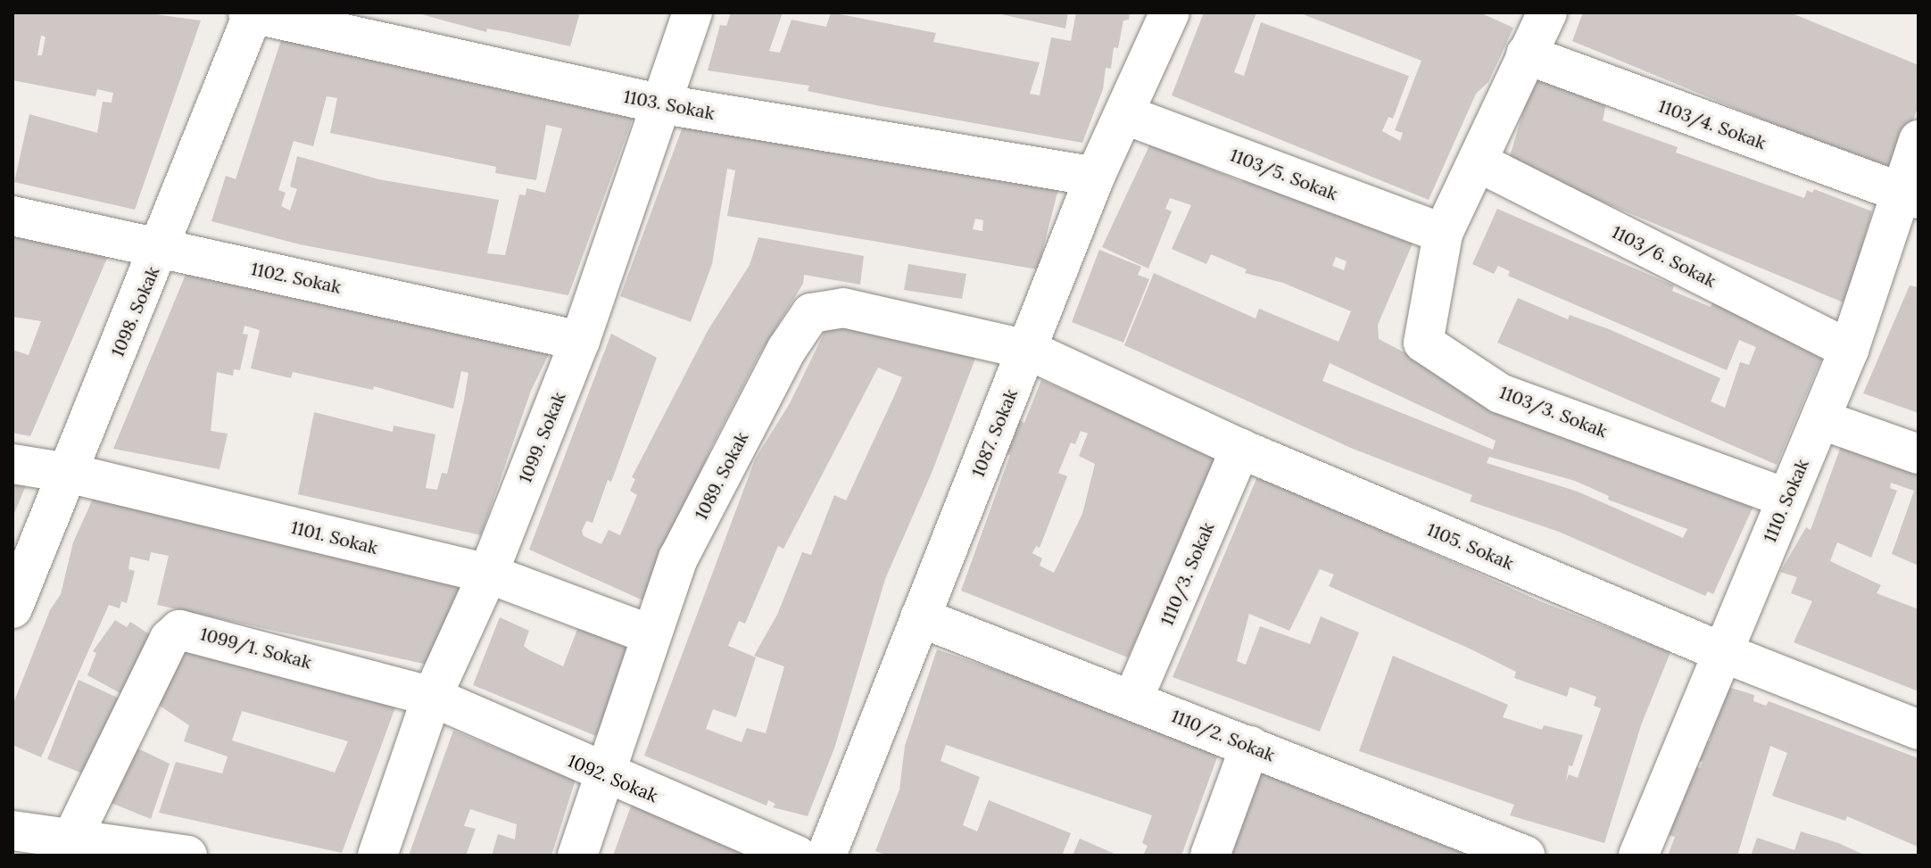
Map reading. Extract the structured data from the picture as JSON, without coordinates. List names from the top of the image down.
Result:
{
  "streets": {
    "street": [
      "1103. Sokak",
      "1103/4. Sokak",
      "1103/5. Sokak",
      "1103/6. Sokak",
      "1102. Sokak",
      "1098. Sokak",
      "1103/3. Sokak",
      "1087. Sokak",
      "1099. Sokak",
      "1089. Sokak",
      "1110. Sokak",
      "1101. Sokak",
      "1105. Sokak",
      "1110/3. Sokak",
      "1099/1. Sokak",
      "1110/2. Sokak",
      "1092. Sokak"
    ]
  },
  "crossings": [
    ["1103. Sokak", "1098. Sokak"],
    ["1103. Sokak", "1087. Sokak"],
    ["1103. Sokak", "1099. Sokak"],
    ["1103/4. Sokak", "1103/3. Sokak"],
    ["1103/4. Sokak", "1110. Sokak"],
    ["1103/5. Sokak", "1103/3. Sokak"],
    ["1103/5. Sokak", "1087. Sokak"],
    ["1103/6. Sokak", "1103/3. Sokak"],
    ["1103/6. Sokak", "1110. Sokak"],
    ["1102. Sokak", "1098. Sokak"],
    ["1102. Sokak", "1099. Sokak"],
    ["1098. Sokak", "1101. Sokak"],
    ["1103/3. Sokak", "1110. Sokak"],
    ["1087. Sokak", "1089. Sokak"],
    ["1087. Sokak", "1105. Sokak"],
    ["1087. Sokak", "1110/2. Sokak"],
    ["1099. Sokak", "1101. Sokak"],
    ["1099. Sokak", "1099/1. Sokak"],
    ["1099. Sokak", "1092. Sokak"],
    ["1089. Sokak", "1101. Sokak"],
    ["1089. Sokak", "1105. Sokak"],
    ["1089. Sokak", "1092. Sokak"],
    ["1110. Sokak", "1105. Sokak"],
    ["1105. Sokak", "1110/3. Sokak"],
    ["1110/3. Sokak", "1110/2. Sokak"],
    ["1099/1. Sokak", "1092. Sokak"]
  ]
}
